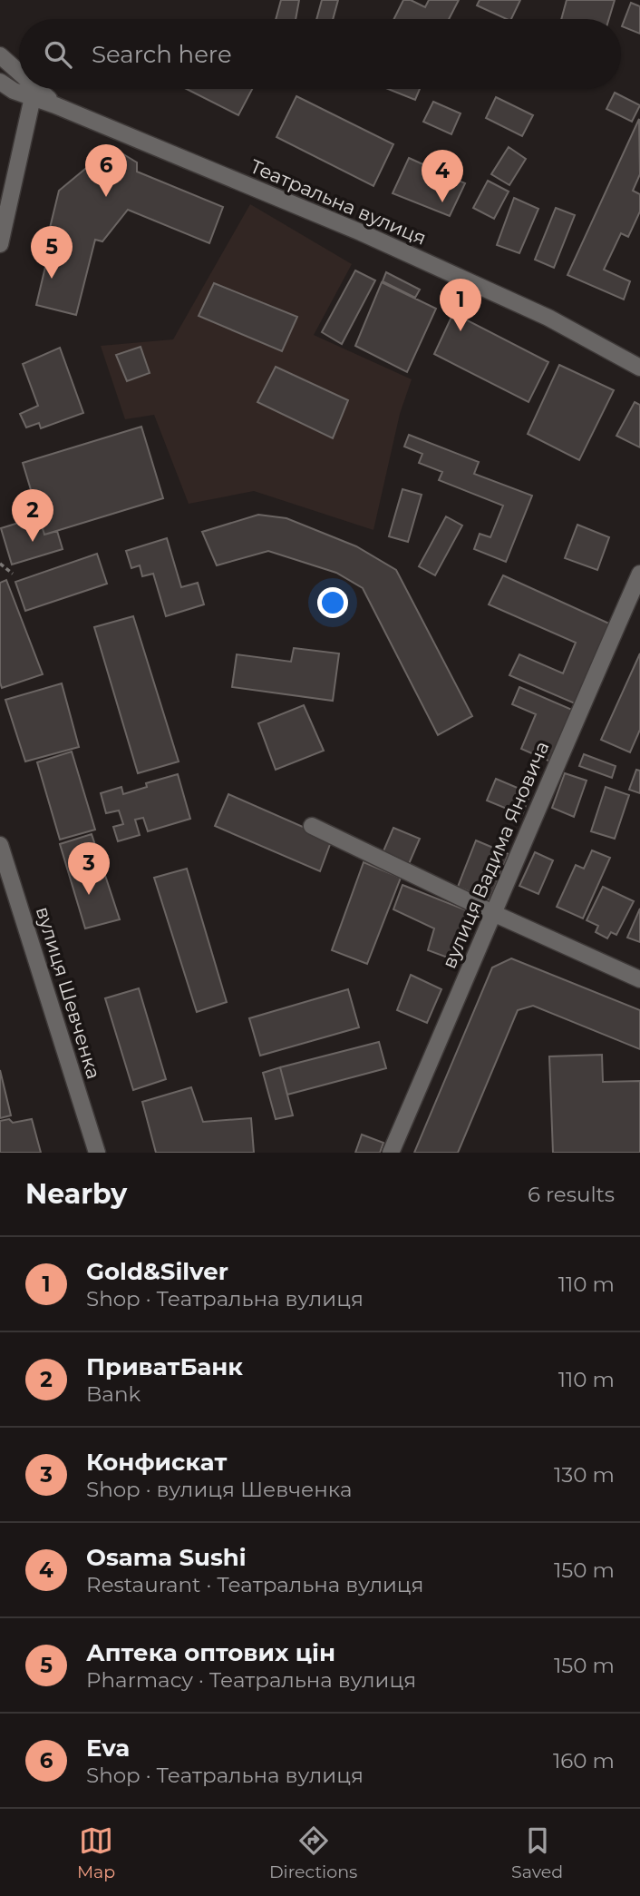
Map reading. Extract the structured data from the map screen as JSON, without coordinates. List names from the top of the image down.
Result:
{
  "streets": {
    "street": ["Театральна вулиця", "вулиця Вадима Яновича", "вулиця Шевченка"]
  },
  "page": {
    "search": "Search here",
    "pins": [
      "6",
      "4",
      "5",
      "1",
      "2",
      "3"
    ],
    "heading": ["Nearby", "6 results"],
    "list": [
      {
        "mark": "1",
        "name": "Gold&Silver",
        "note": "Shop · Театральна вулиця",
        "value": "110 m"
      },
      {
        "mark": "2",
        "name": "ПриватБанк",
        "note": "Bank",
        "value": "110 m"
      },
      {
        "mark": "3",
        "name": "Конфискат",
        "note": "Shop · вулиця Шевченка",
        "value": "130 m"
      },
      {
        "mark": "4",
        "name": "Osama Sushi",
        "note": "Restaurant · Театральна вулиця",
        "value": "150 m"
      },
      {
        "mark": "5",
        "name": "Аптека оптових цін",
        "note": "Pharmacy · Театральна вулиця",
        "value": "150 m"
      },
      {
        "mark": "6",
        "name": "Eva",
        "note": "Shop · Театральна вулиця",
        "value": "160 m"
      }
    ],
    "nav": ["Map", "Directions", "Saved"]
  }
}
